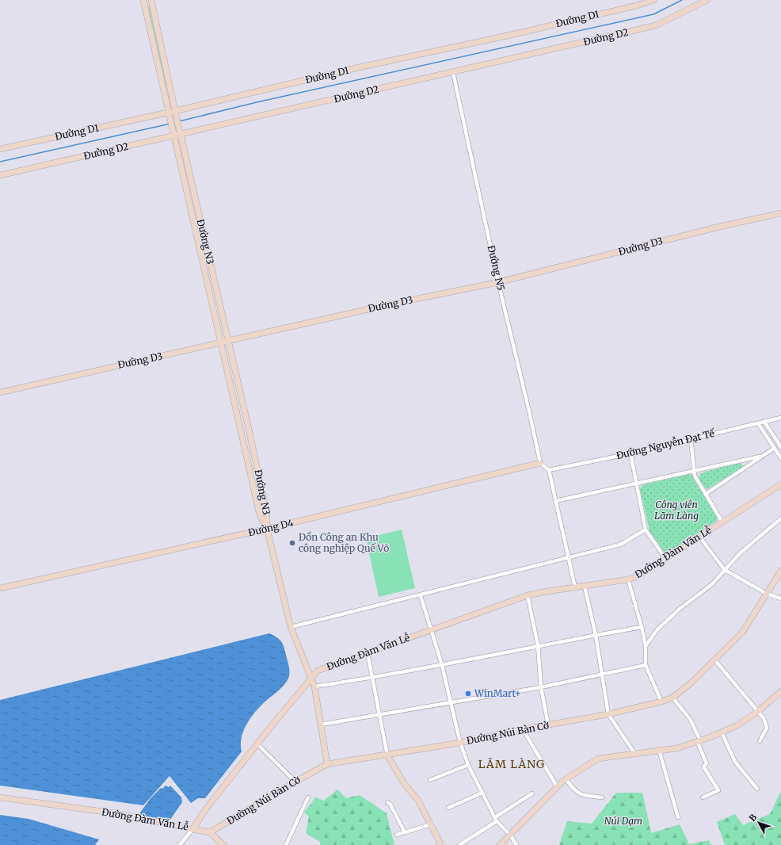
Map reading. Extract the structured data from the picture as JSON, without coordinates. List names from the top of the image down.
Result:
{
  "streets": {
    "street": [
      "Đường D1",
      "Đường D2",
      "Đường N3",
      "Đường D3",
      "Đường N5",
      "Đường Nguyễn Đạt Tế",
      "Đường D4",
      "Đường Đàm Văn Lễ",
      "Đường Núi Bàn Cờ"
    ]
  },
  "crossings": [
    ["Đường D1", "Đường N3"],
    ["Đường D2", "Đường N3"],
    ["Đường D2", "Đường N5"],
    ["Đường N3", "Đường D3"],
    ["Đường N3", "Đường D4"],
    ["Đường D3", "Đường N5"],
    ["Đường N5", "Đường D4"]
  ],
  "districts": ["LÃM LÀNG"],
  "parks": ["Công viên Lãm Làng", "Núi Dạm"],
  "places": ["Đồn Công an Khu công nghiệp Quế Võ", "WinMart+"],
  "north": "top left"
}
